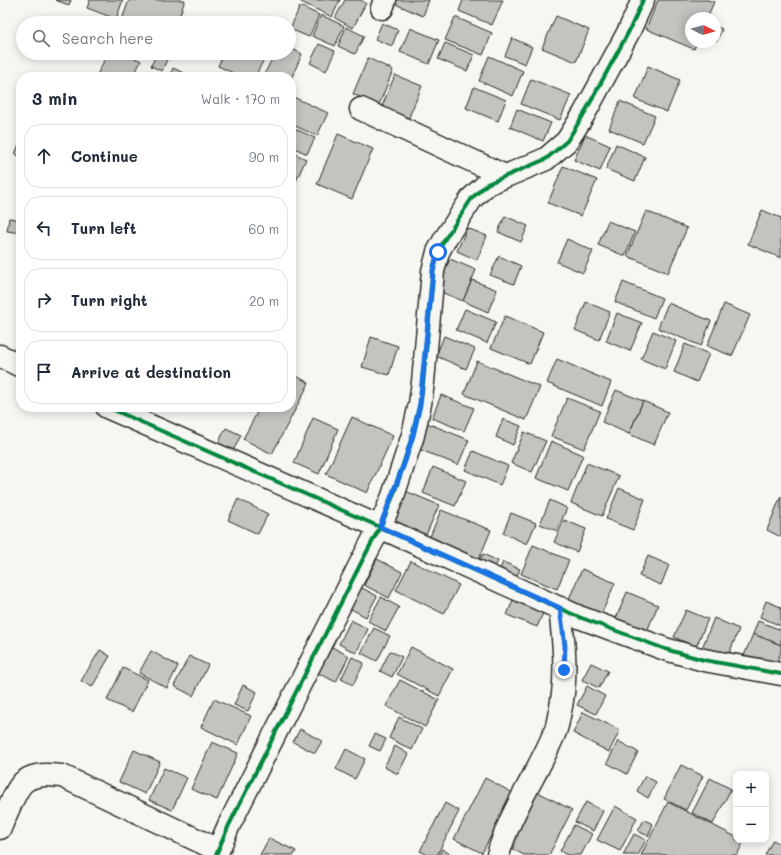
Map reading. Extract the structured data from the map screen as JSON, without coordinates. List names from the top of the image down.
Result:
{
  "north": "right",
  "page": {
    "search": "Search here",
    "heading": ["3 min", "Walk · 170 m"],
    "list": [
      ["Continue", "90 m"],
      ["Turn left", "60 m"],
      ["Turn right", "20 m"],
      "Arrive at destination"
    ],
    "map_buttons": ["+", "−"]
  }
}
